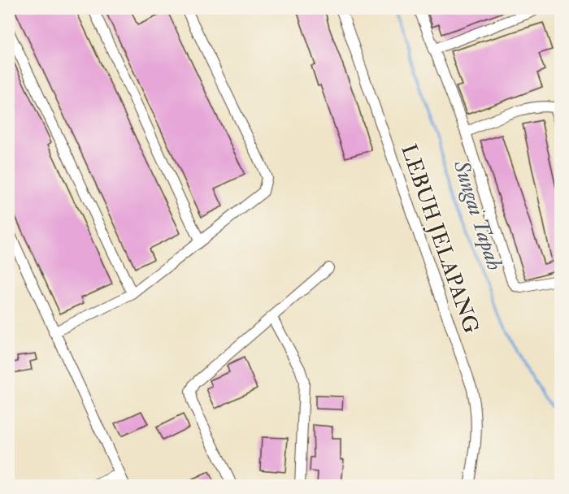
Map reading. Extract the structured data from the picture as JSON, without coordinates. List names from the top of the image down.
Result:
{
  "streets": {
    "street": ["LEBUH JELAPANG"]
  },
  "water": ["Sungai Tapah"]
}
